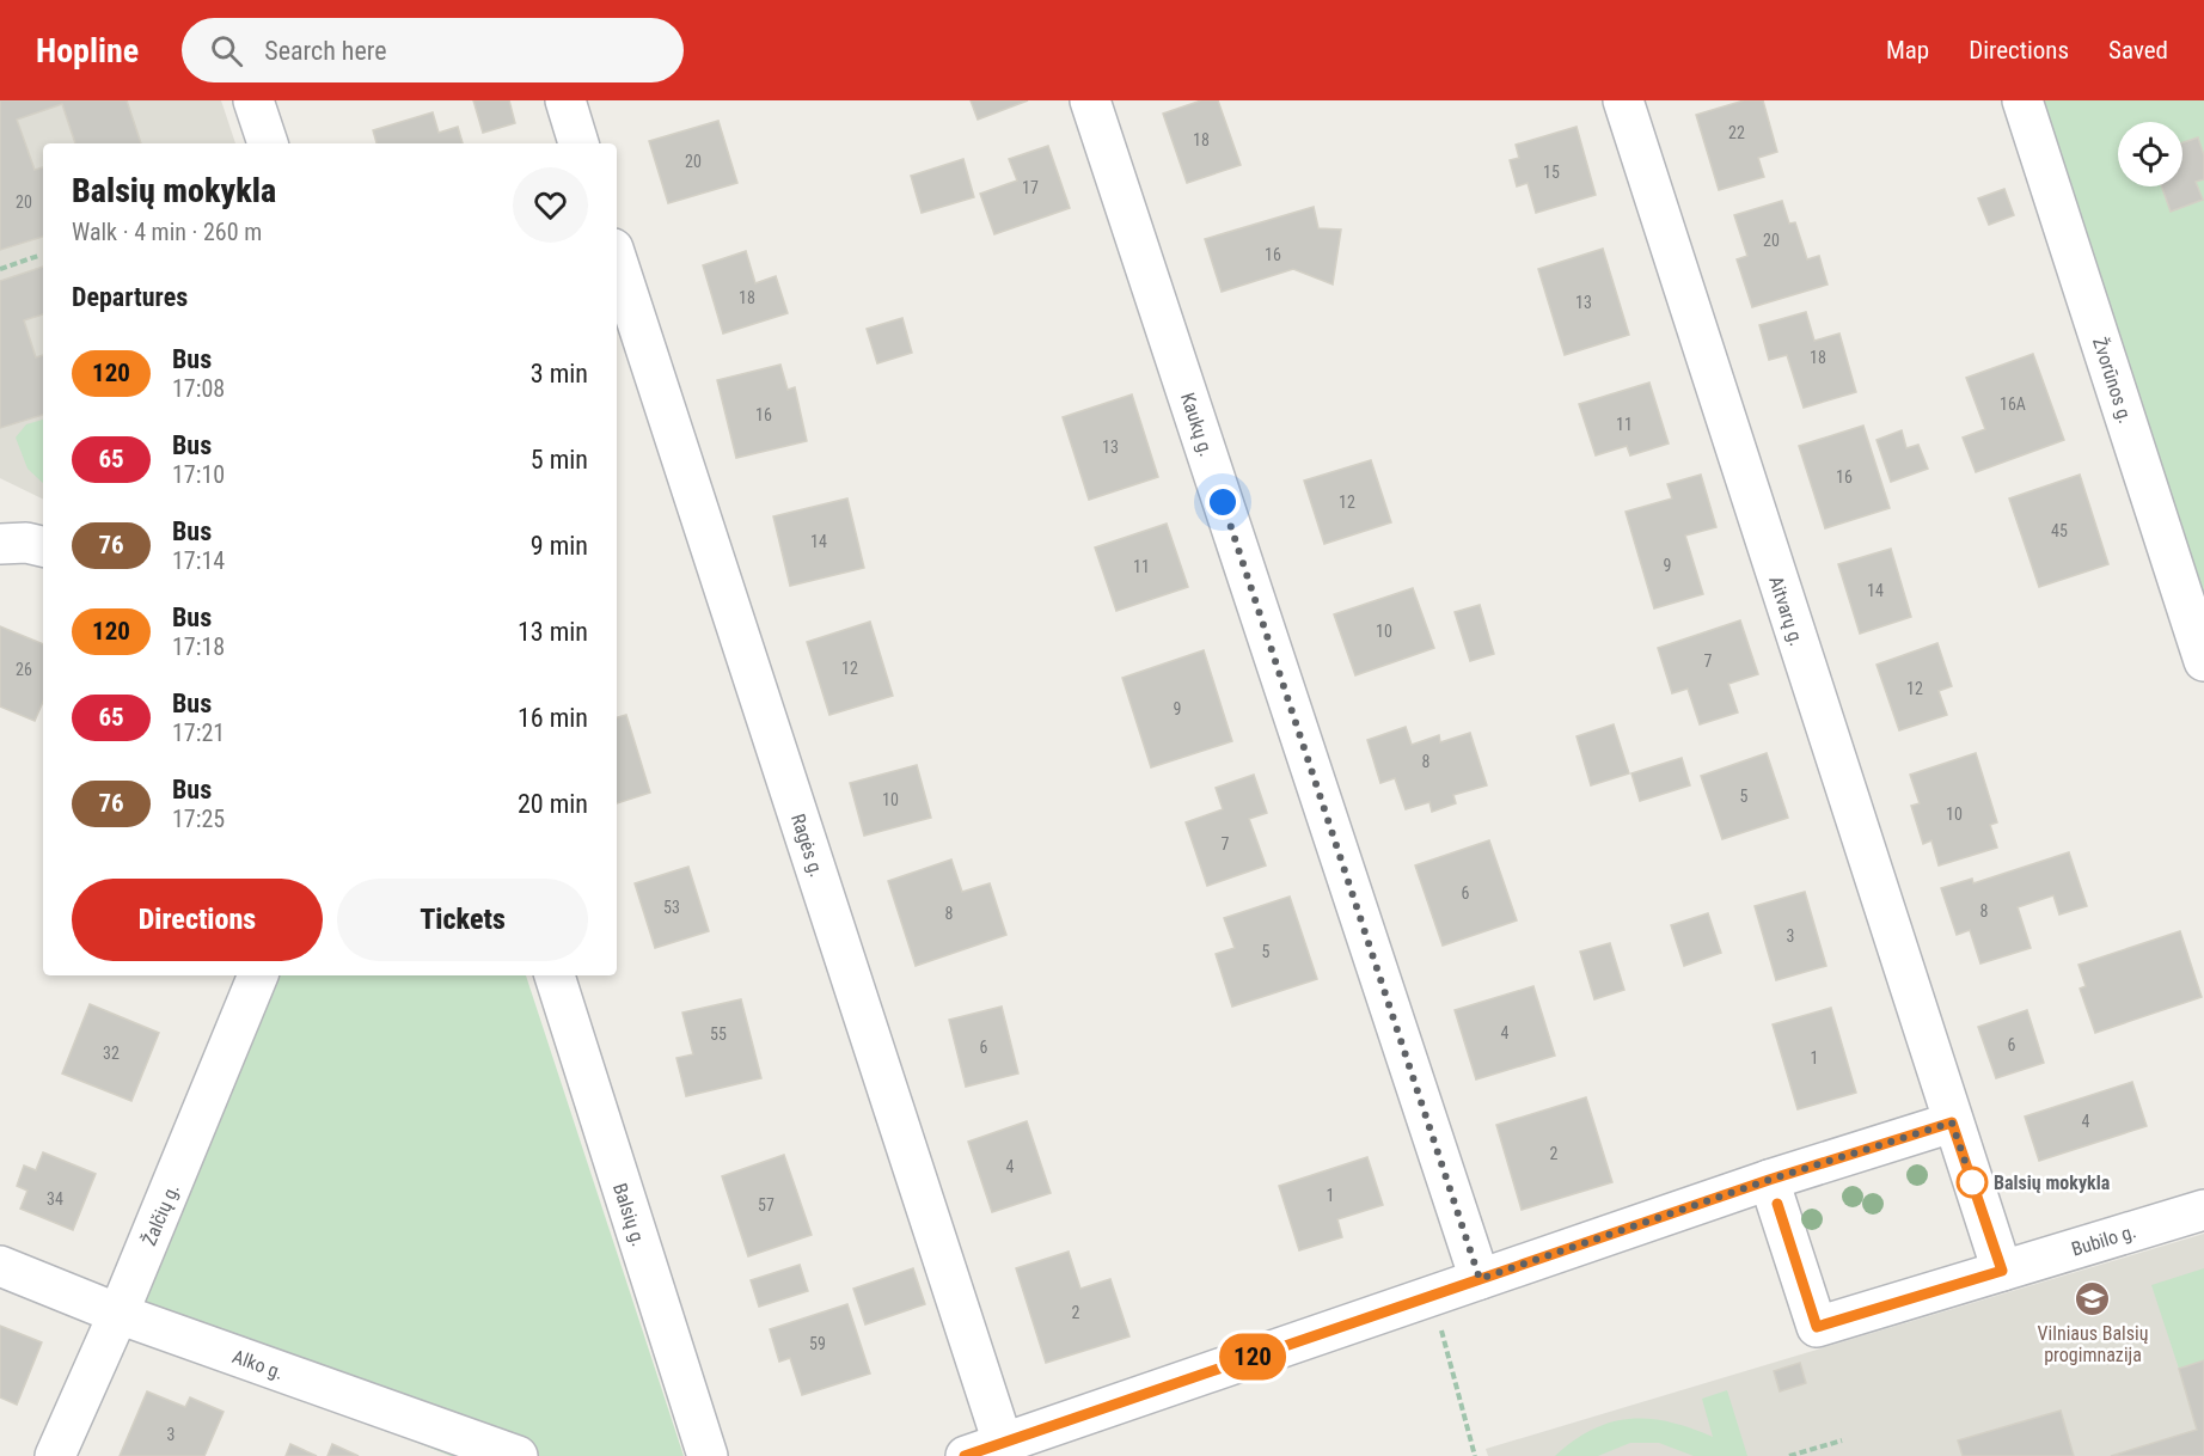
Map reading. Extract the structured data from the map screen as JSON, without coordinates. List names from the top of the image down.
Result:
{
  "streets": {
    "street": [
      "Žvorūnos g.",
      "Kaukų g.",
      "Aitvarų g.",
      "Ragės g.",
      "Žalčių g.",
      "Balsių g.",
      "Bubilo g.",
      "Alko g."
    ]
  },
  "crossings": [
    ["Žalčių g.", "Alko g."]
  ],
  "places": {
    "other": ["Balsių mokykla"],
    "school or university": ["Vilniaus Balsių progimnazija"]
  },
  "lines": ["bus line 120"],
  "house_numbers": [
    "22",
    "18",
    "20",
    "15",
    "17",
    "20",
    "20",
    "16",
    "18",
    "13",
    "18",
    "16A",
    "16",
    "11",
    "13",
    "16",
    "12",
    "45",
    "14",
    "9",
    "11",
    "14",
    "10",
    "7",
    "12",
    "26",
    "12",
    "9",
    "8",
    "5",
    "10",
    "10",
    "7",
    "6",
    "53",
    "8",
    "8",
    "3",
    "5",
    "4",
    "55",
    "6",
    "6",
    "32",
    "1",
    "4",
    "2",
    "4",
    "1",
    "34",
    "57",
    "2",
    "59",
    "3"
  ],
  "page": {
    "header": "Hopline",
    "search": "Search here",
    "nav": ["Map", "Directions", "Saved"],
    "on_map": "120",
    "heading": [
      ["Balsių mokykla", "Walk · 4 min · 260 m"],
      "Departures"
    ],
    "list": [
      {
        "mark": "120",
        "name": "Bus",
        "note": "17:08",
        "value": "3 min"
      },
      {
        "mark": "65",
        "name": "Bus",
        "note": "17:10",
        "value": "5 min"
      },
      {
        "mark": "76",
        "name": "Bus",
        "note": "17:14",
        "value": "9 min"
      },
      {
        "mark": "120",
        "name": "Bus",
        "note": "17:18",
        "value": "13 min"
      },
      {
        "mark": "65",
        "name": "Bus",
        "note": "17:21",
        "value": "16 min"
      },
      {
        "mark": "76",
        "name": "Bus",
        "note": "17:25",
        "value": "20 min"
      }
    ],
    "buttons": ["Directions", "Tickets"]
  }
}
